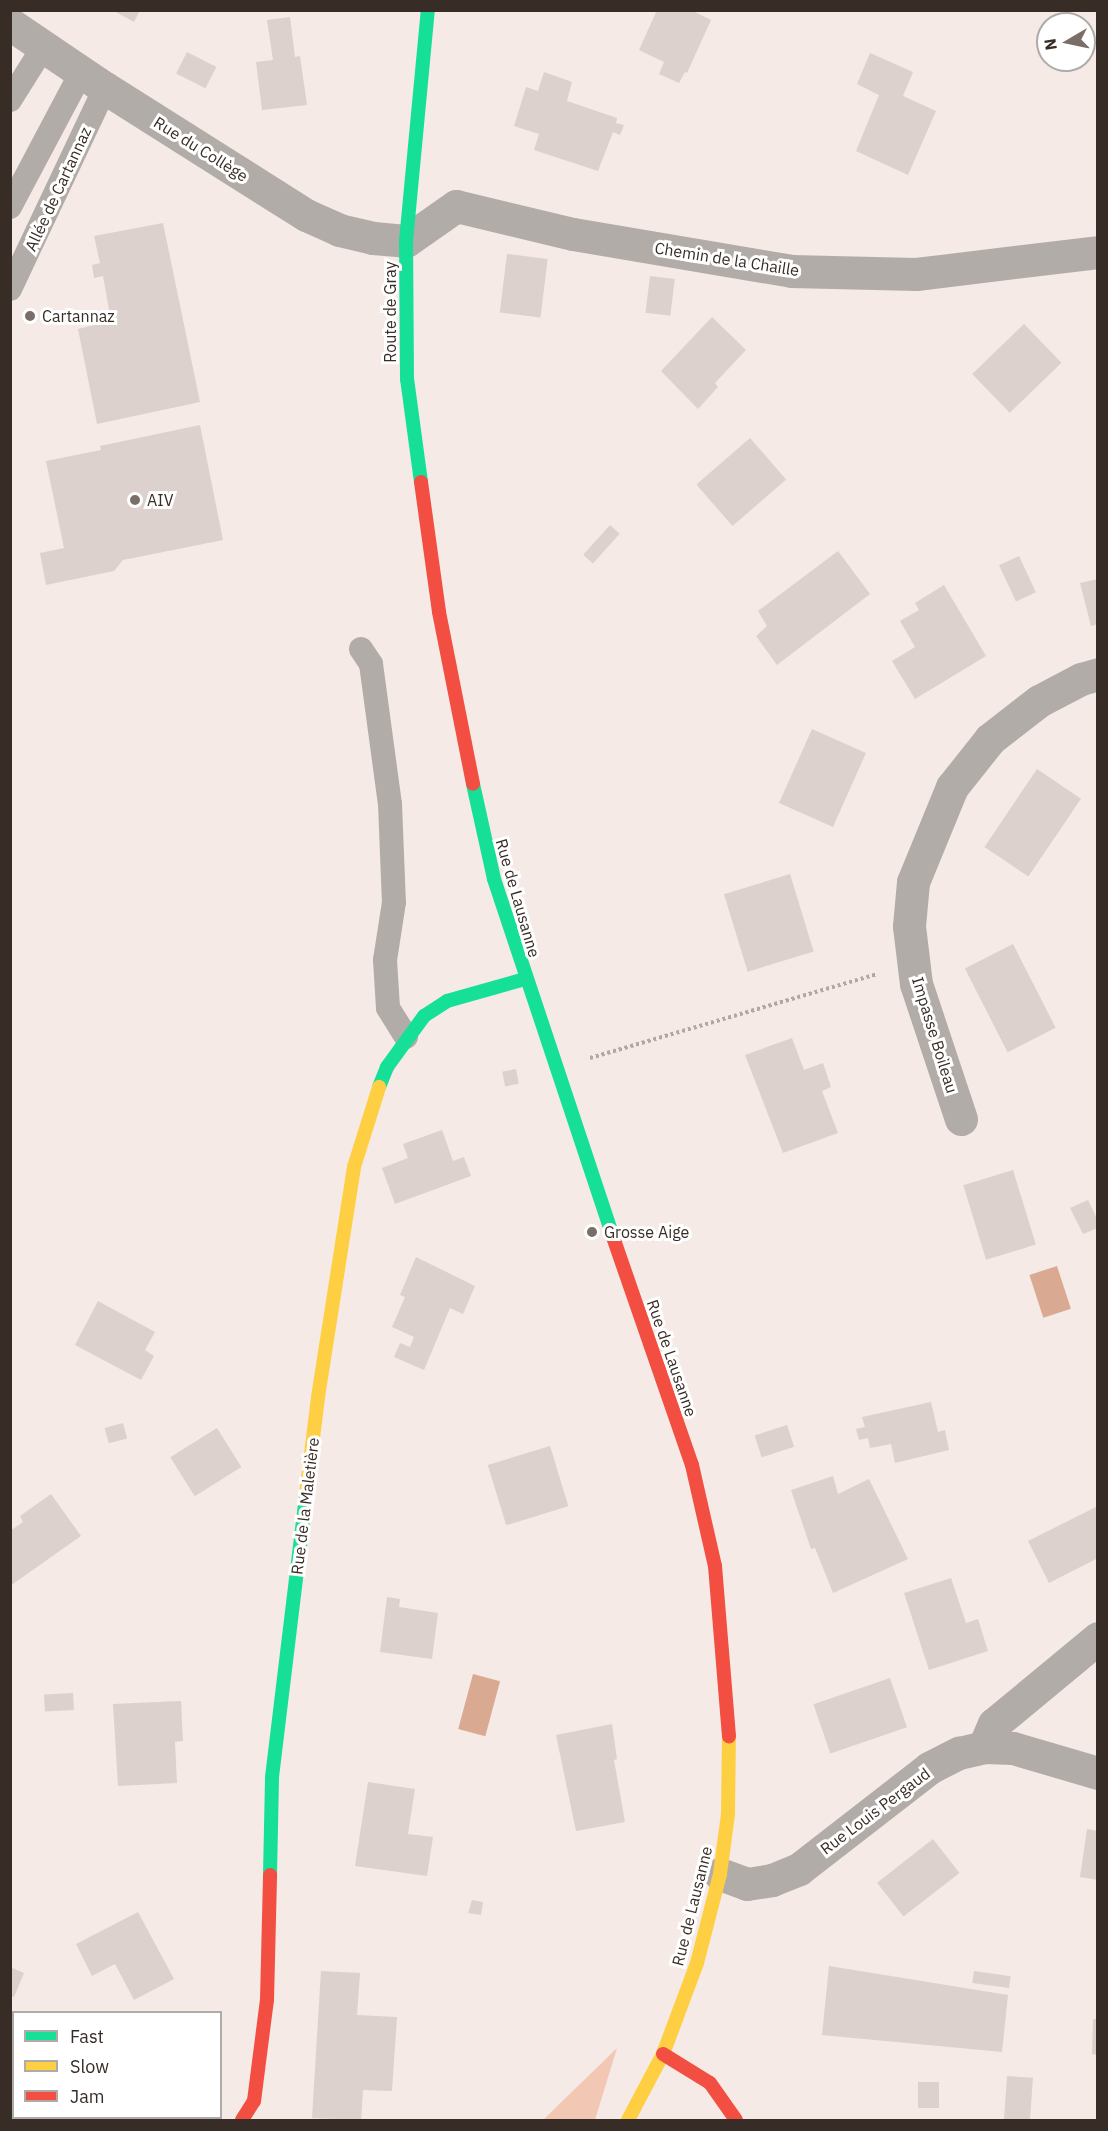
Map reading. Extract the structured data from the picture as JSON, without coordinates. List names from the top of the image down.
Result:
{
  "streets": {
    "main road": ["Route de Gray", "Rue de Lausanne", "Rue de la Maletière"],
    "street": [
      "Rue du Collège",
      "Chemin de la Chaille",
      "Impasse Boileau",
      "Rue Louis Pergaud"
    ],
    "lane": ["Allée de Cartannaz"]
  },
  "crossings": [
    ["Rue du Collège", "Allée de Cartannaz"],
    ["Rue du Collège", "Chemin de la Chaille"],
    ["Rue du Collège", "Route de Gray"],
    ["Chemin de la Chaille", "Route de Gray"],
    ["Route de Gray", "Rue de Lausanne"],
    ["Rue de Lausanne", "Rue de la Maletière"],
    ["Rue de Lausanne", "Rue Louis Pergaud"]
  ],
  "places": ["Cartannaz", "AIV", "Grosse Aige"],
  "legend": ["Fast", "Slow", "Jam"],
  "north": "left"
}
